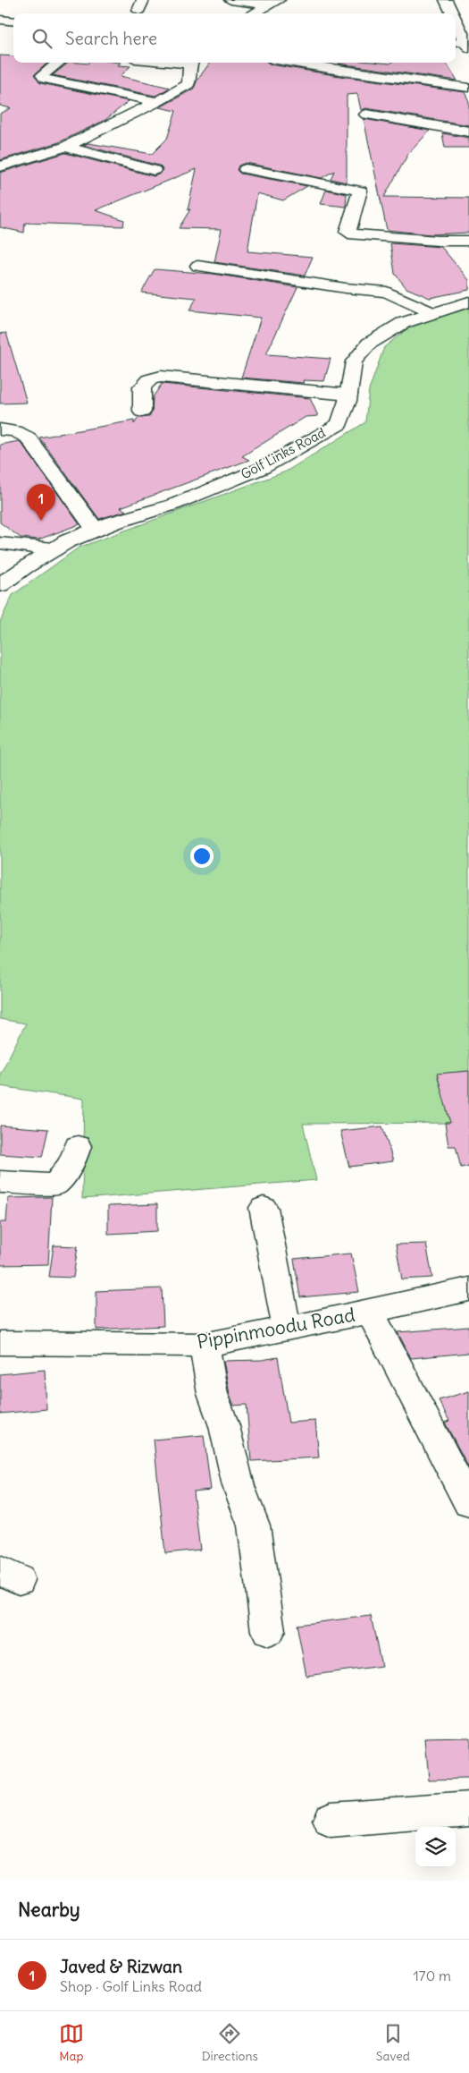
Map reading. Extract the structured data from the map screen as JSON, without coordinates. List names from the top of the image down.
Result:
{
  "streets": {
    "street": ["Golf Links Road", "Pippinmoodu Road"]
  },
  "page": {
    "search": "Search here",
    "pins": "1",
    "heading": "Nearby",
    "list": [
      {
        "mark": "1",
        "name": "Javed & Rizwan",
        "note": "Shop · Golf Links Road",
        "value": "170 m"
      }
    ],
    "nav": ["Map", "Directions", "Saved"]
  }
}
